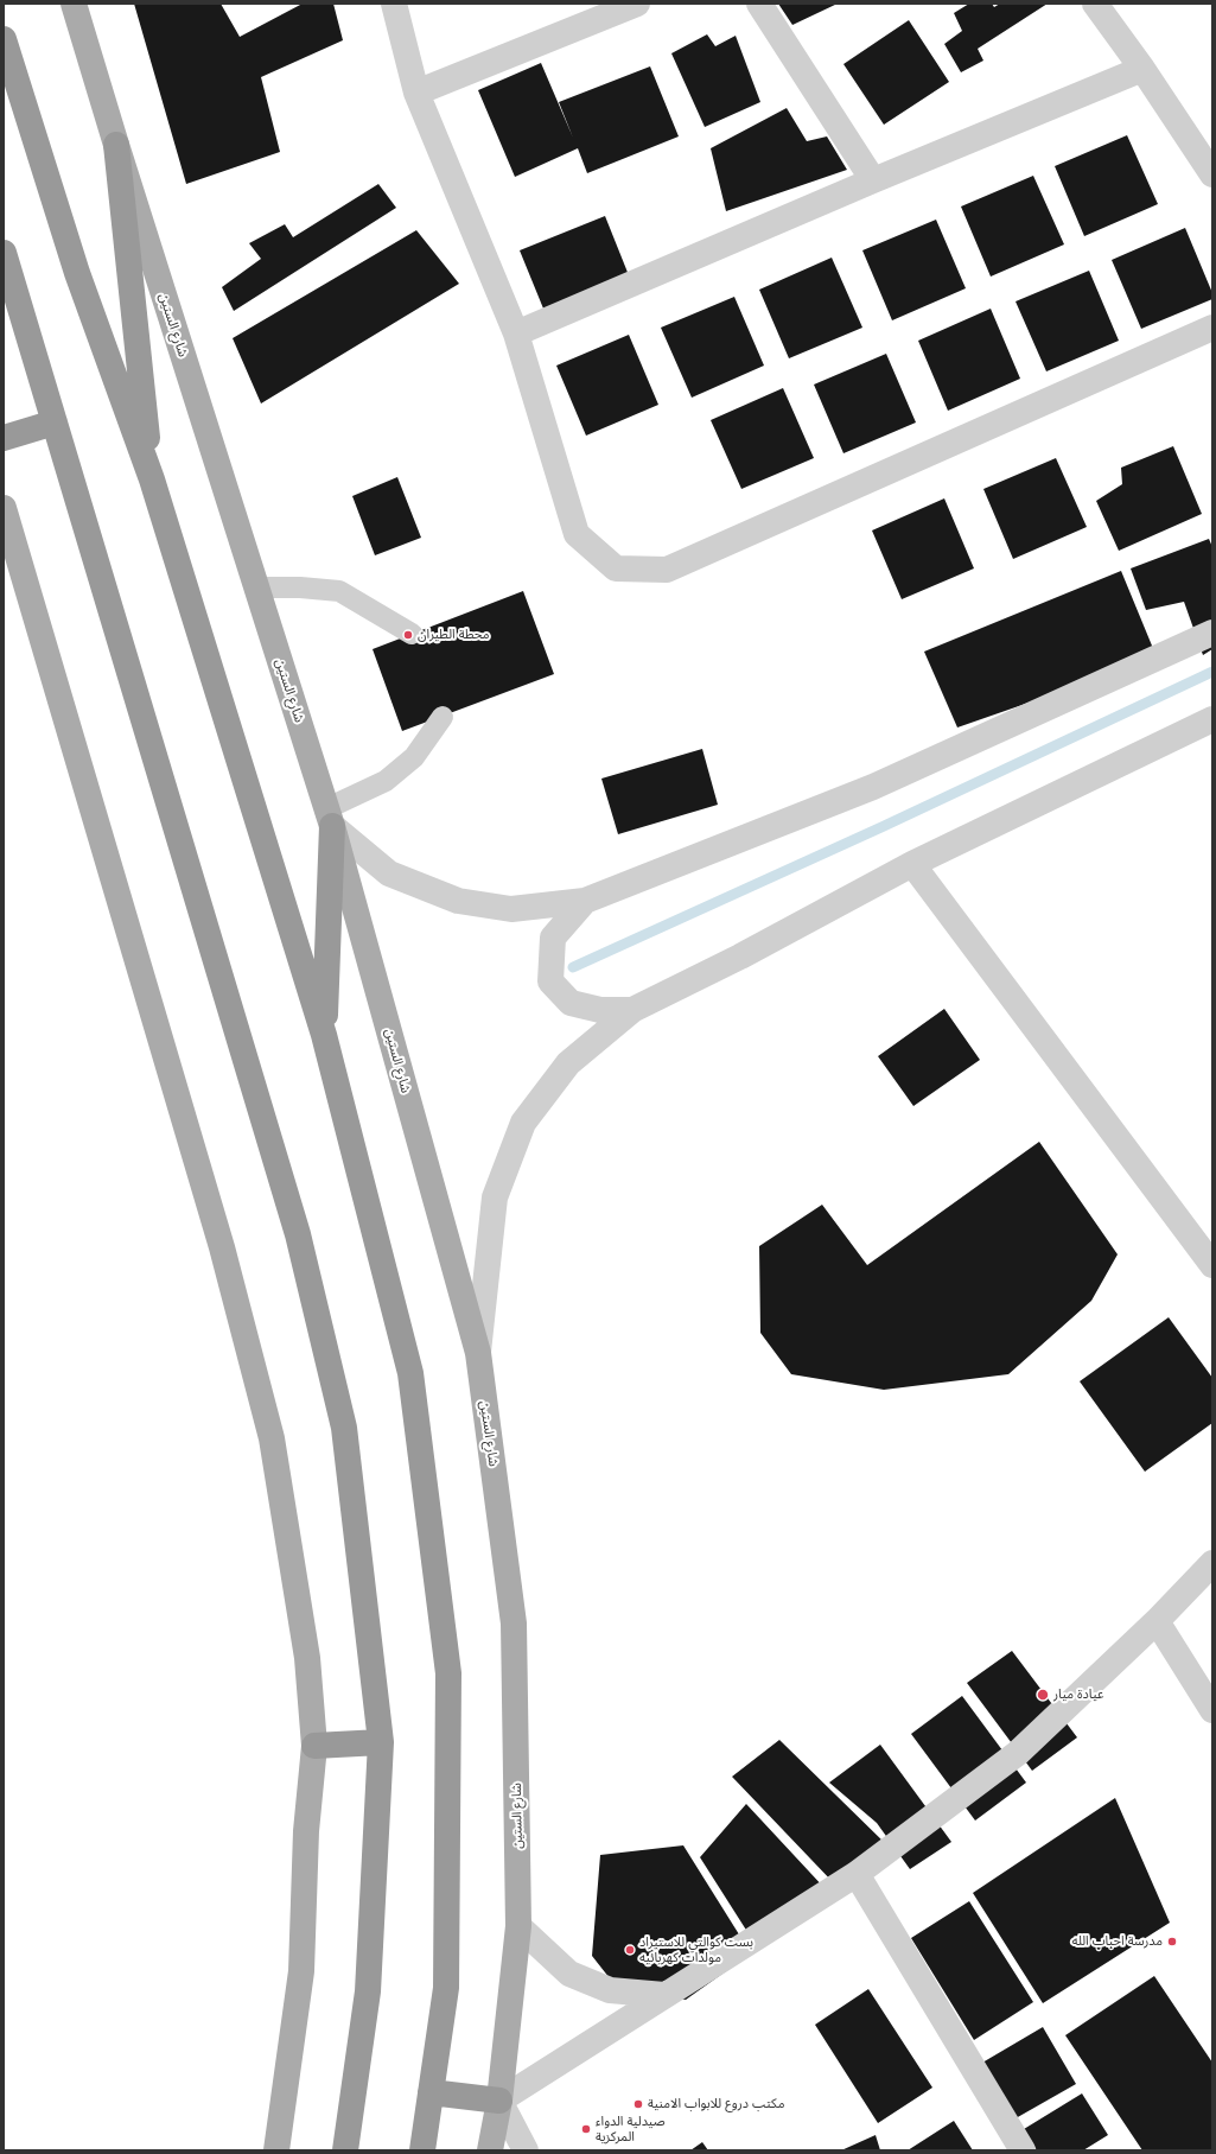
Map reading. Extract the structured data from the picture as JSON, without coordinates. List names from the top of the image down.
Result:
{
  "streets": {
    "main road": ["شارع الستين"]
  },
  "places": [
    "محطة الطيران",
    "عيادة ميار",
    "مدرسة احباب الله",
    "بست كوالتي للاستيراد مولدات كهربائيه",
    "مكتب دروع للابواب الامنية",
    "صيدلية الدواء المركزية"
  ]
}
